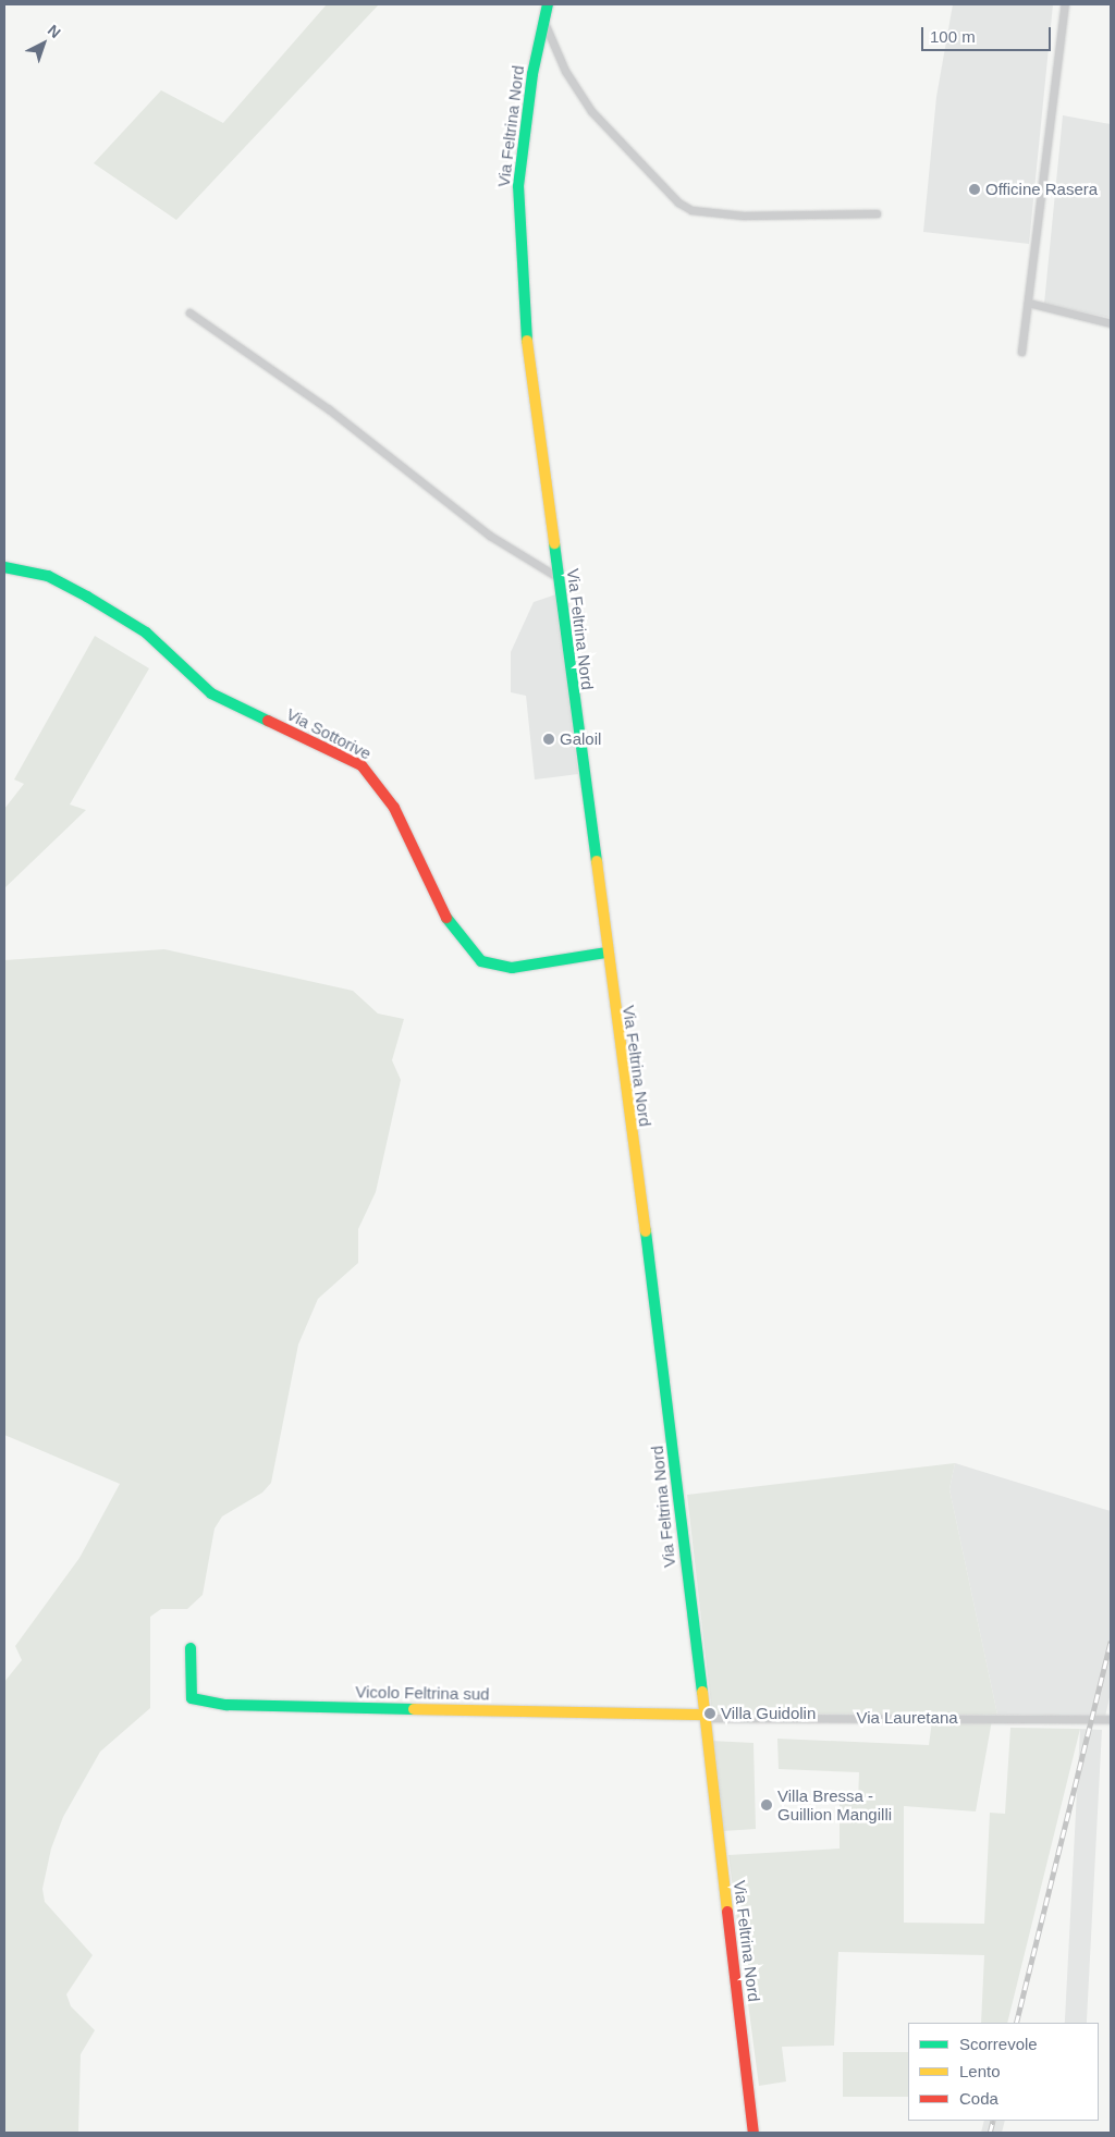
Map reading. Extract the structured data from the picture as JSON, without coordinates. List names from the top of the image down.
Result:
{
  "streets": {
    "main road": ["Via Feltrina Nord", "Via Sottorive", "Vicolo Feltrina sud"],
    "street": ["Via Lauretana"]
  },
  "crossings": [
    ["Via Feltrina Nord", "Via Sottorive"],
    ["Via Feltrina Nord", "Vicolo Feltrina sud"],
    ["Via Feltrina Nord", "Via Lauretana"],
    ["Vicolo Feltrina sud", "Via Lauretana"]
  ],
  "places": [
    "Officine Rasera",
    "Galoil",
    "Villa Guidolin",
    "Villa Bressa - Guillion Mangilli"
  ],
  "legend": ["Scorrevole", "Lento", "Coda"],
  "scale_bar": "100 m",
  "north": "top right"
}
